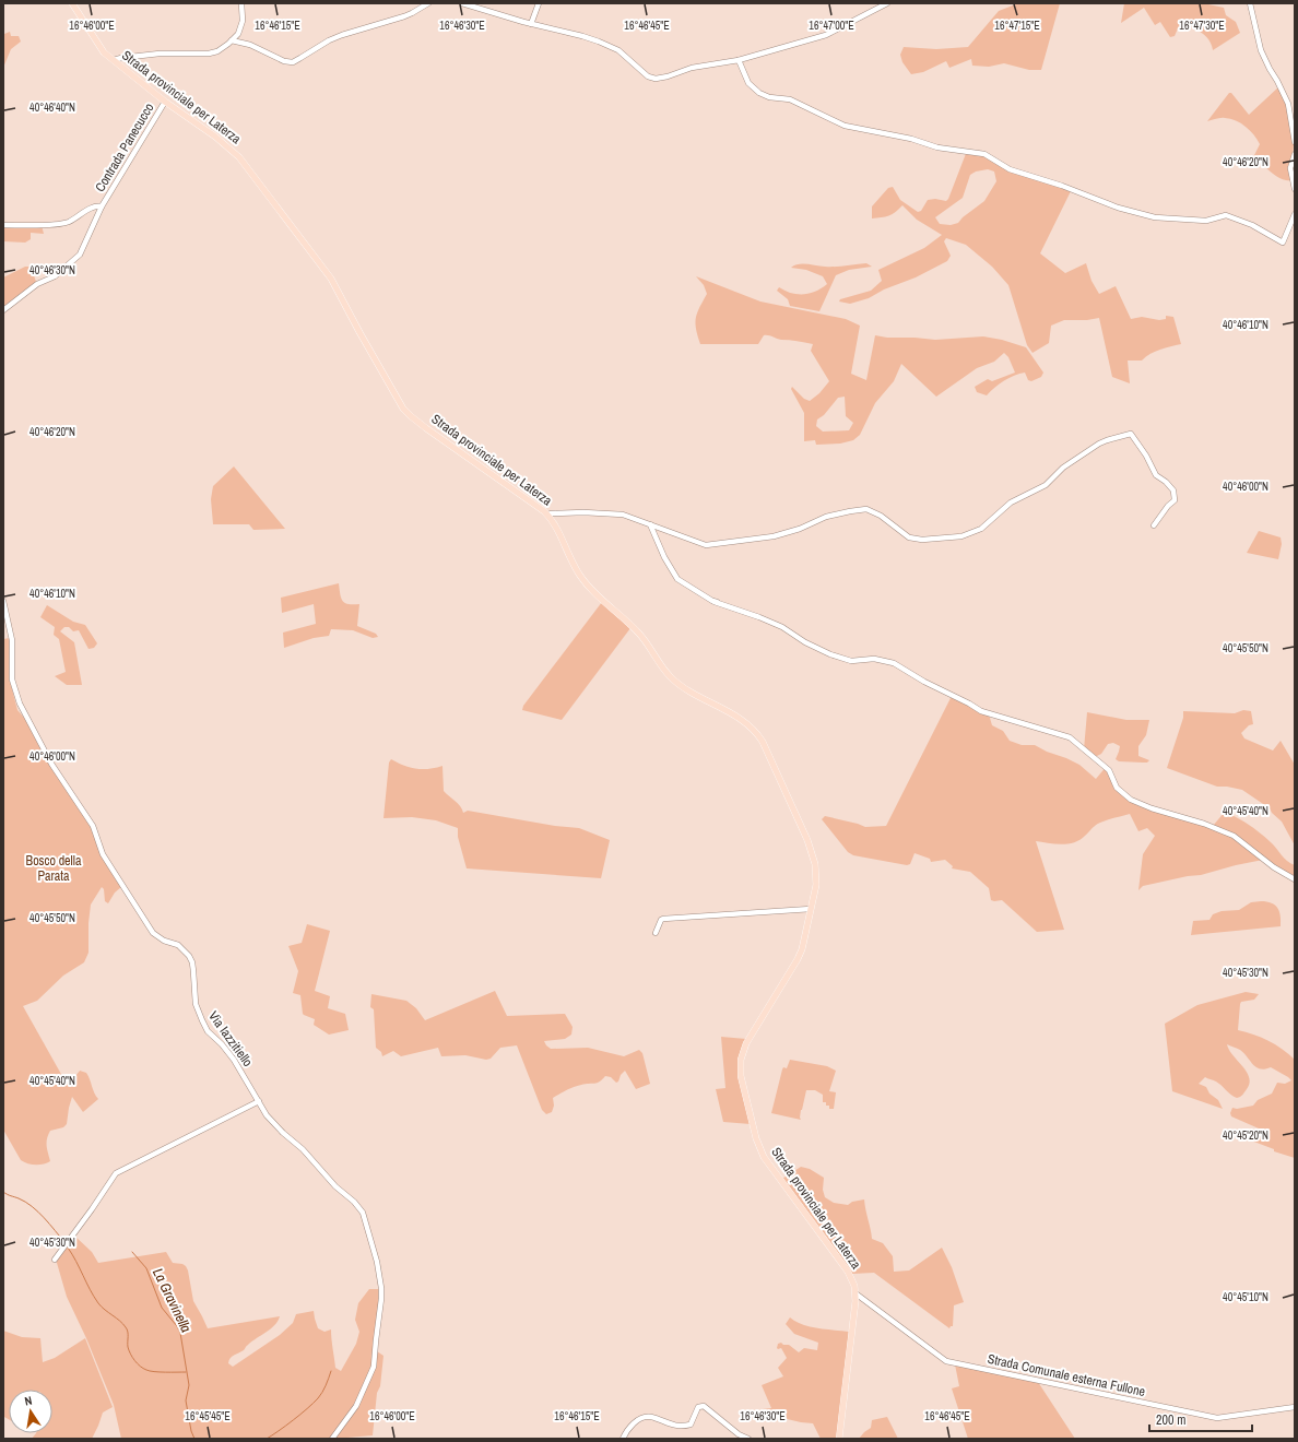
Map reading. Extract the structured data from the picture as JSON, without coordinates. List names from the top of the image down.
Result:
{
  "streets": {
    "main road": ["Strada provinciale per Laterza"],
    "street": ["Contrada Panecucco", "Via Iazzitiello", "Strada Comunale esterna Fullone"]
  },
  "crossings": [
    ["Strada provinciale per Laterza", "Contrada Panecucco"],
    ["Strada provinciale per Laterza", "Strada Comunale esterna Fullone"]
  ],
  "water": ["La Gravinella"],
  "parks": ["Bosco della Parata"],
  "scale_bar": "200 m",
  "north": "top",
  "coordinates": [
    "16°46'00\"E",
    "16°46'15\"E",
    "16°46'30\"E",
    "16°46'45\"E",
    "16°47'00\"E",
    "16°47'15\"E",
    "16°47'30\"E",
    "40°46'40\"N",
    "40°46'20\"N",
    "40°46'30\"N",
    "40°46'10\"N",
    "40°46'00\"N",
    "40°45'50\"N",
    "40°45'40\"N",
    "40°45'30\"N",
    "40°45'20\"N",
    "40°45'10\"N",
    "16°45'45\"E"
  ]
}
